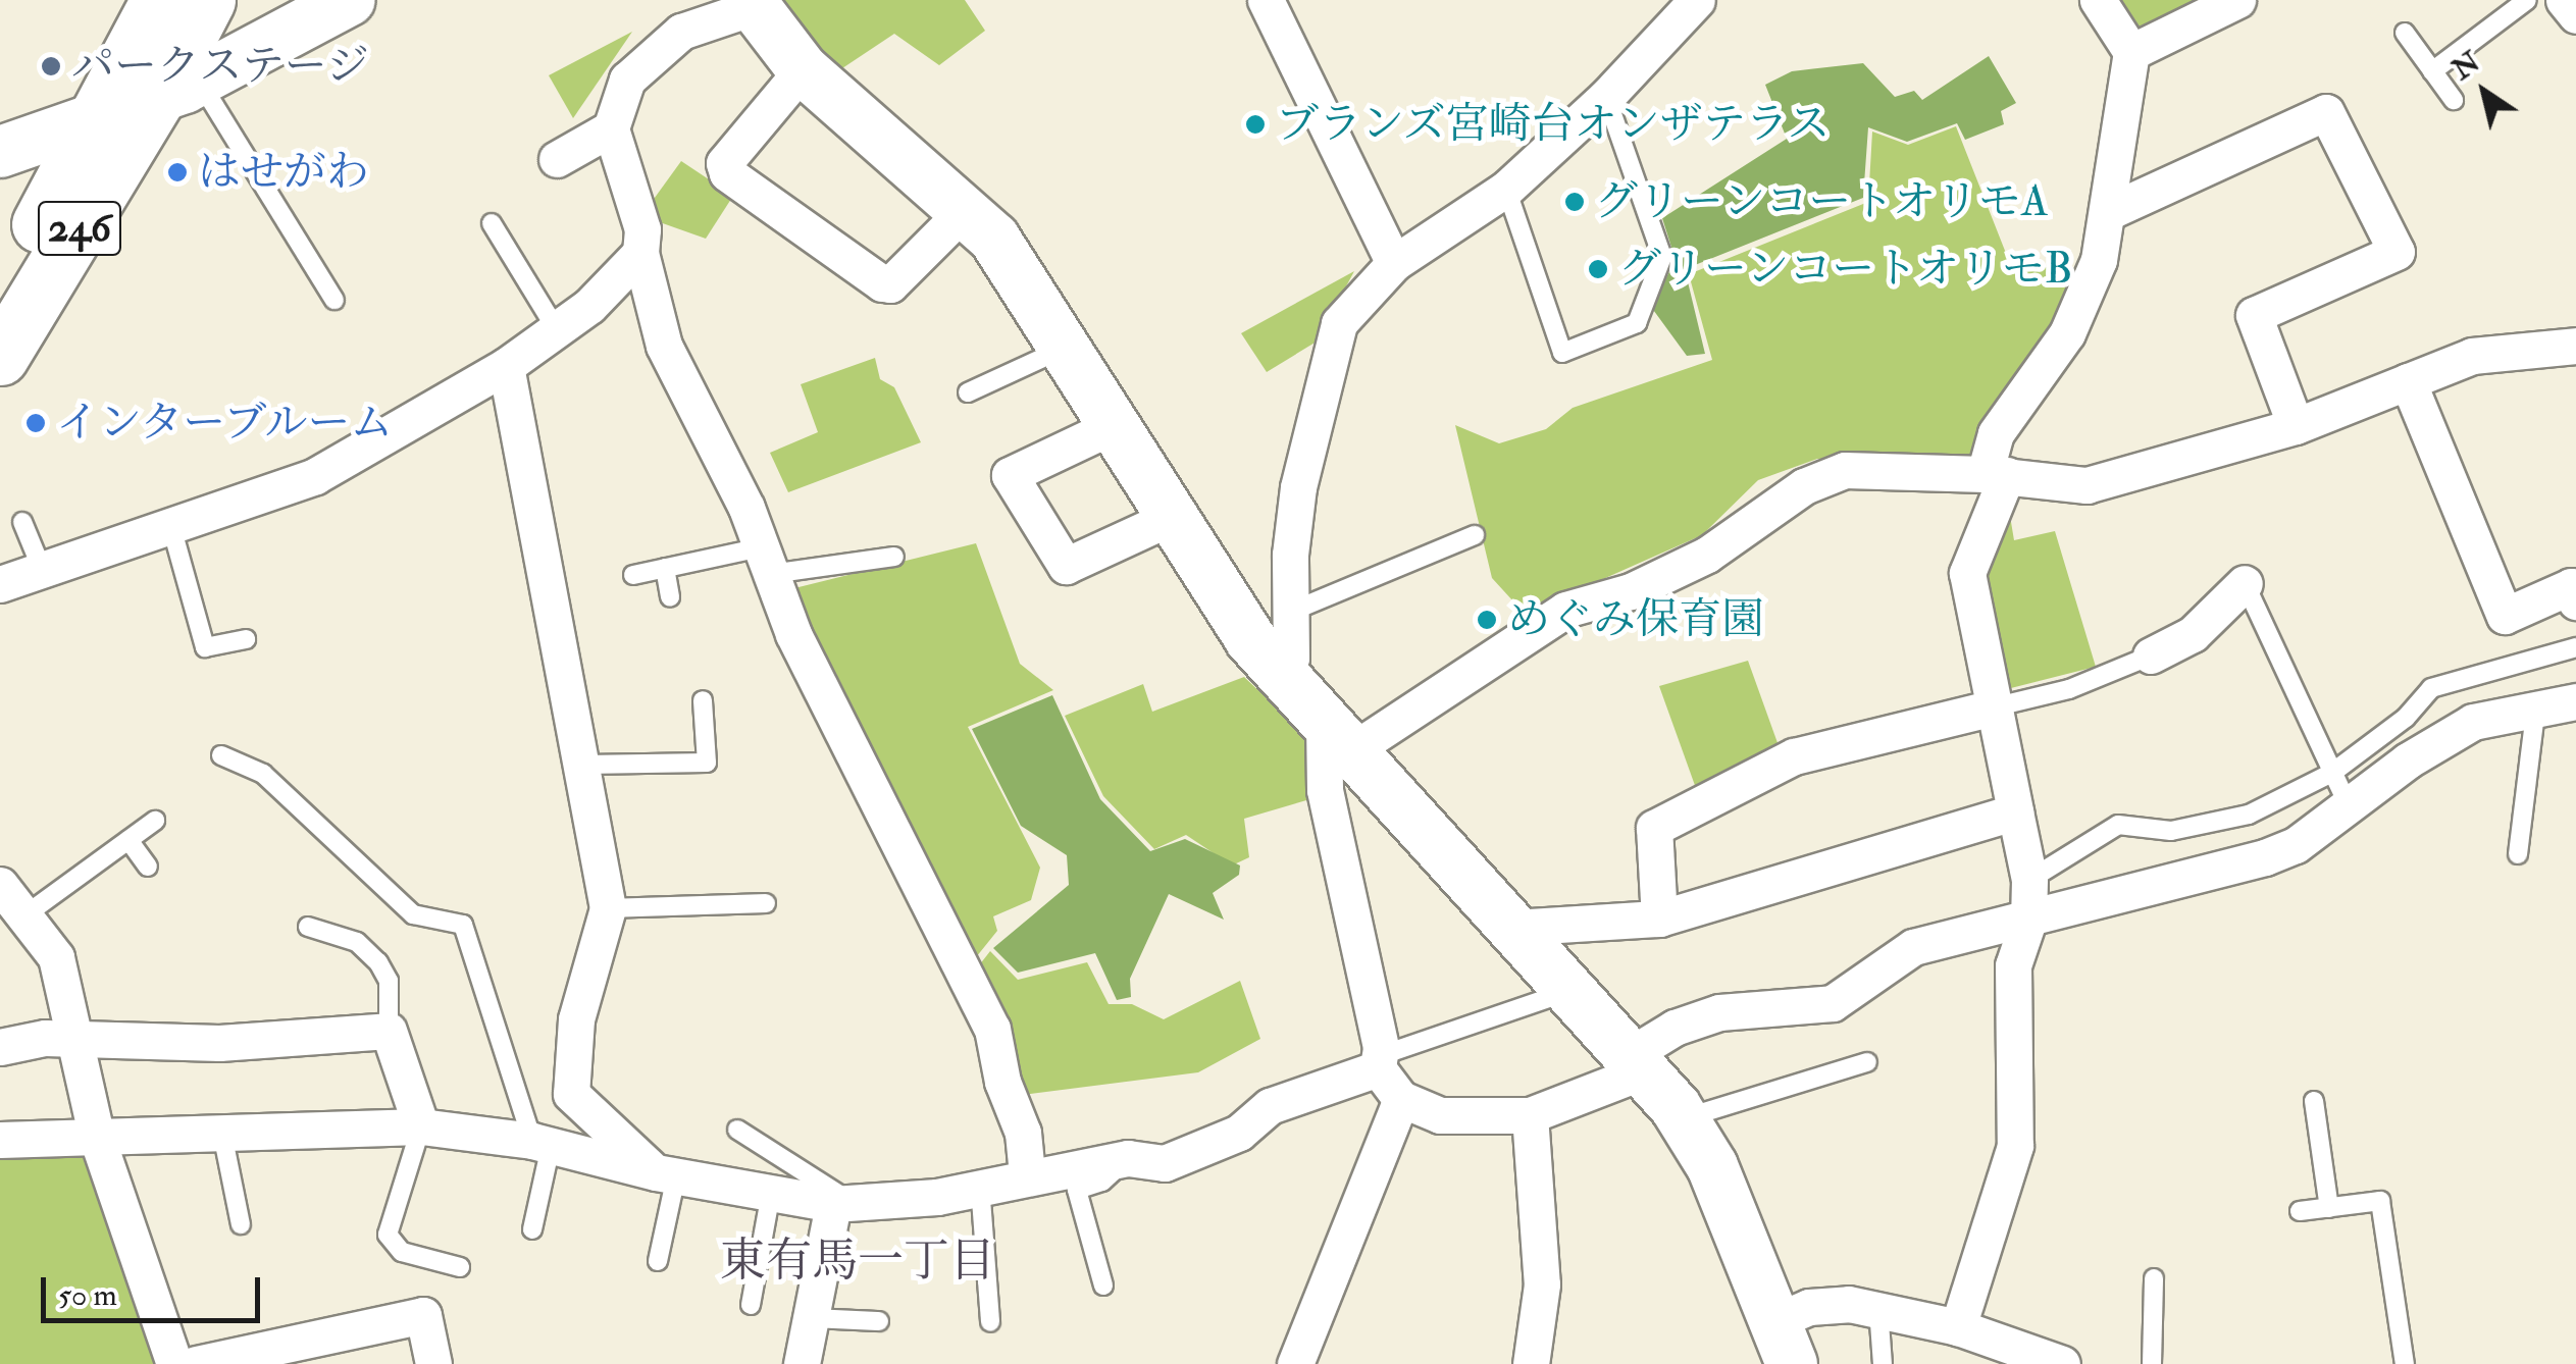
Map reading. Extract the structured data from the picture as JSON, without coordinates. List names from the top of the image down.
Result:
{
  "streets": {
    "highway": ["246"]
  },
  "districts": ["東有馬一丁目"],
  "places": [
    "パークステージ",
    "ブランズ宮崎台オンザテラス",
    "はせがわ",
    "グリーンコートオリモA",
    "グリーンコートオリモB",
    "インターブルーム",
    "めぐみ保育園"
  ],
  "scale_bar": "50 m",
  "north": "top left"
}
